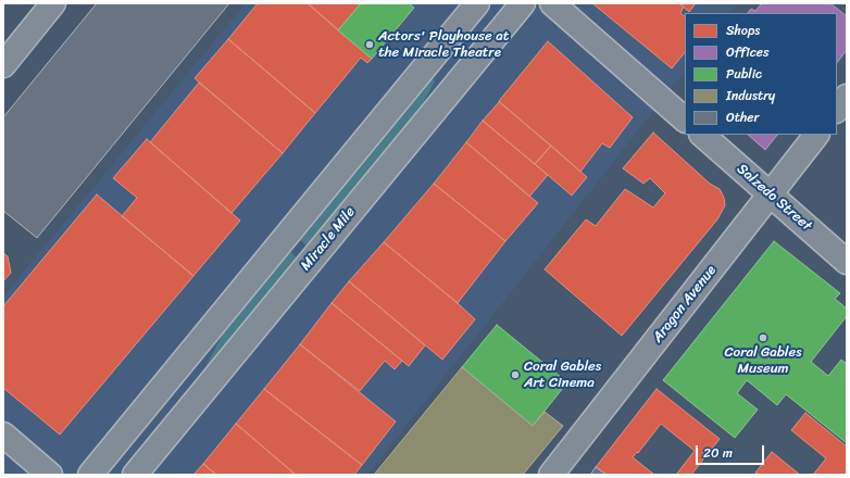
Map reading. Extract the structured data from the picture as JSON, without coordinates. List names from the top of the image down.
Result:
{
  "streets": {
    "main road": ["Salzedo Street", "Miracle Mile", "Aragon Avenue"]
  },
  "crossings": [
    ["Salzedo Street", "Aragon Avenue"]
  ],
  "places": ["Actors' Playhouse at the Miracle Theatre", "Coral Gables Museum", "Coral Gables Art Cinema"],
  "legend": [
    "Shops",
    "Offices",
    "Public",
    "Industry",
    "Other"
  ],
  "scale_bar": "20 m"
}
